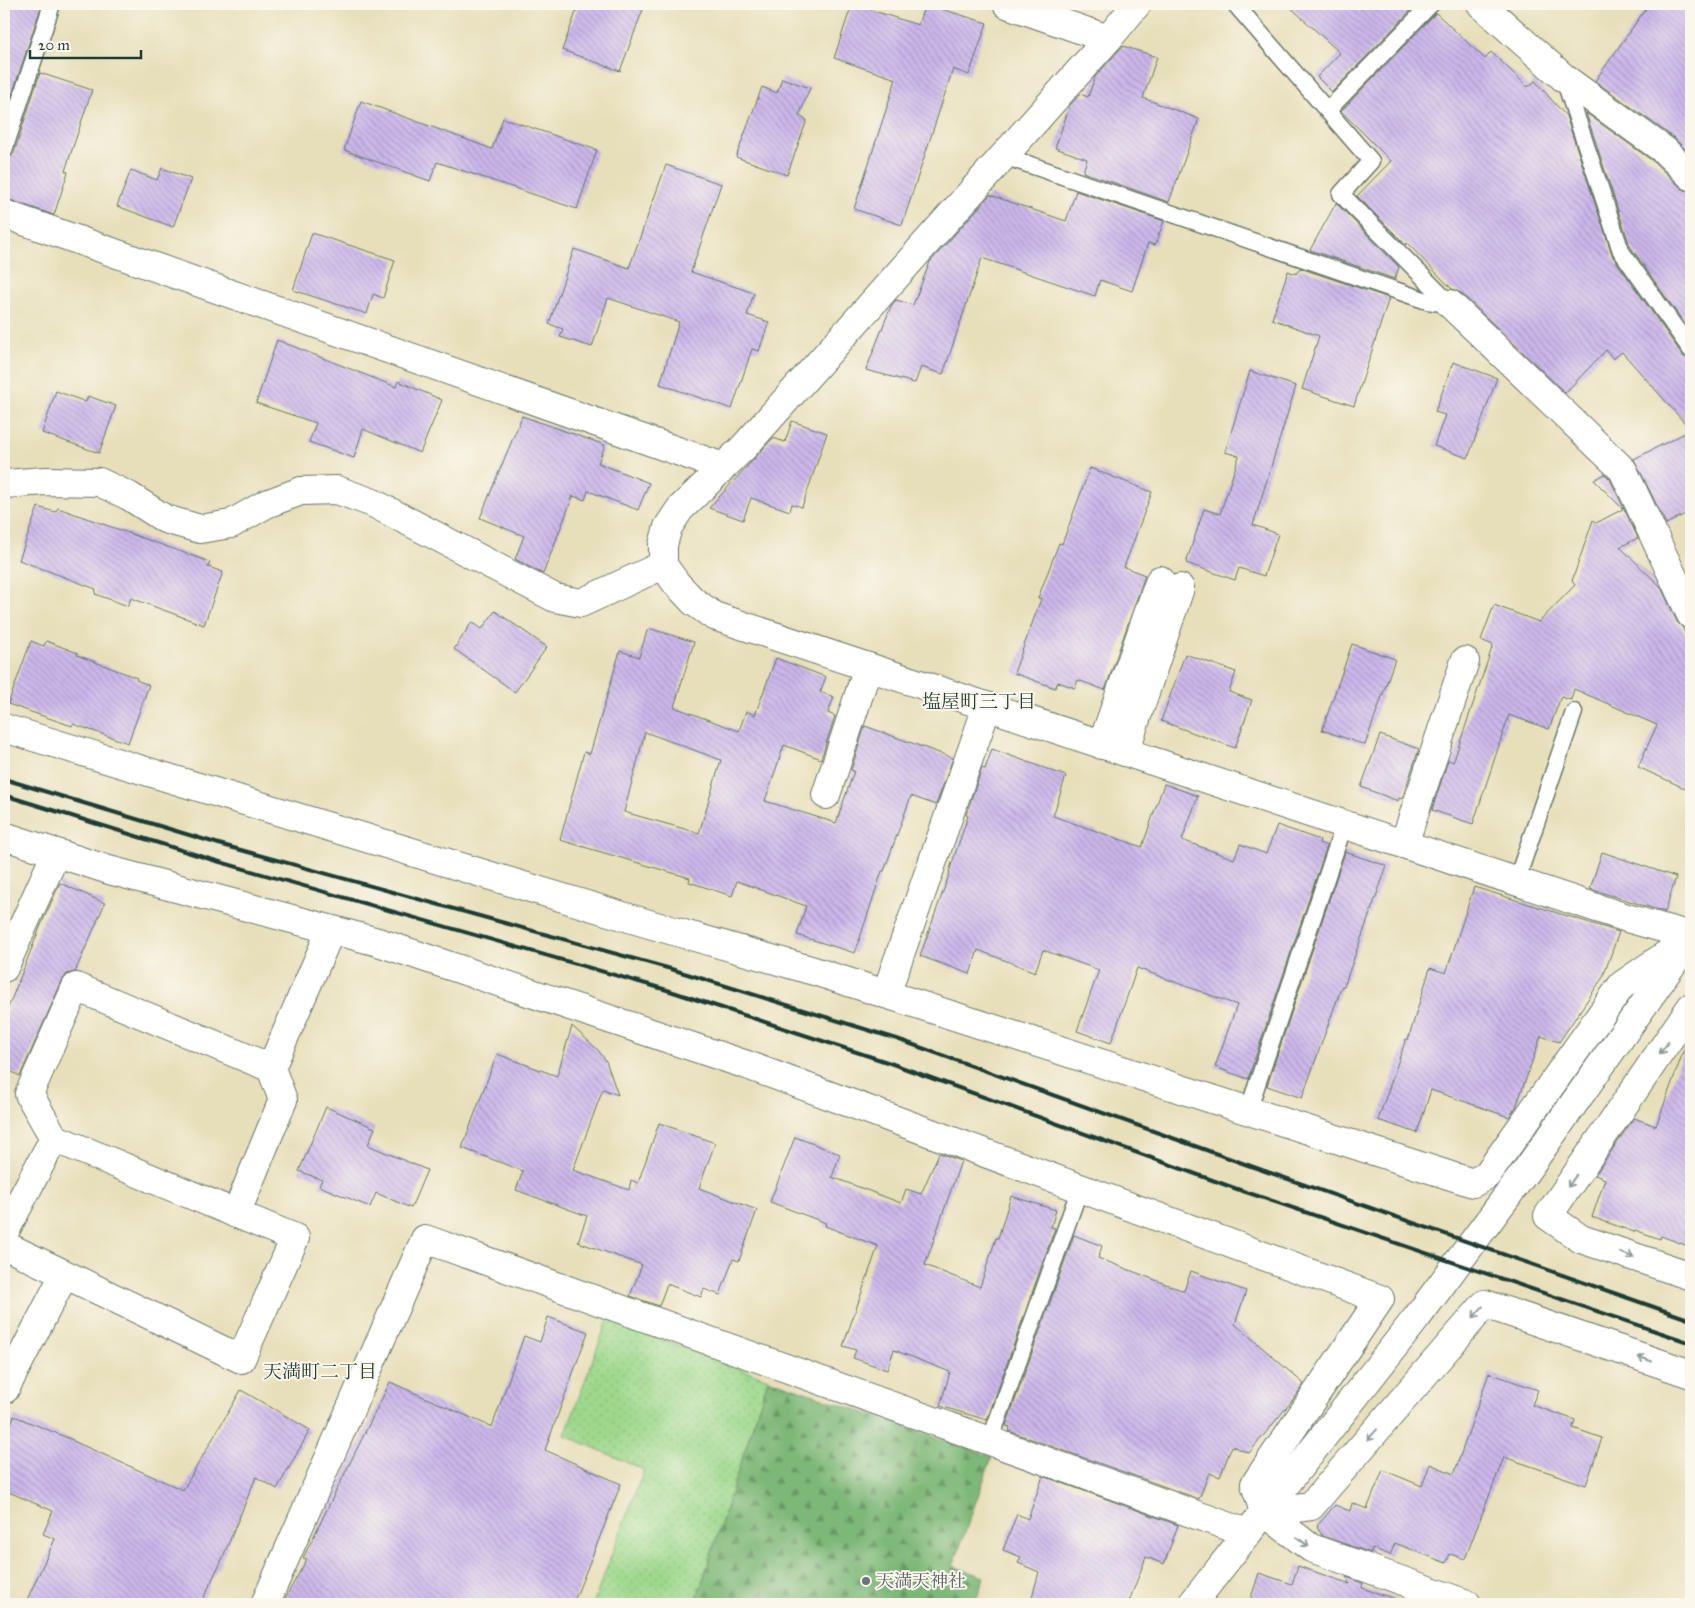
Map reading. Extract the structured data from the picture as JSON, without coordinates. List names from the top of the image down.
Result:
{
  "districts": ["塩屋町三丁目", "天満町二丁目"],
  "places": ["天満天神社"],
  "scale_bar": "20 m"
}
